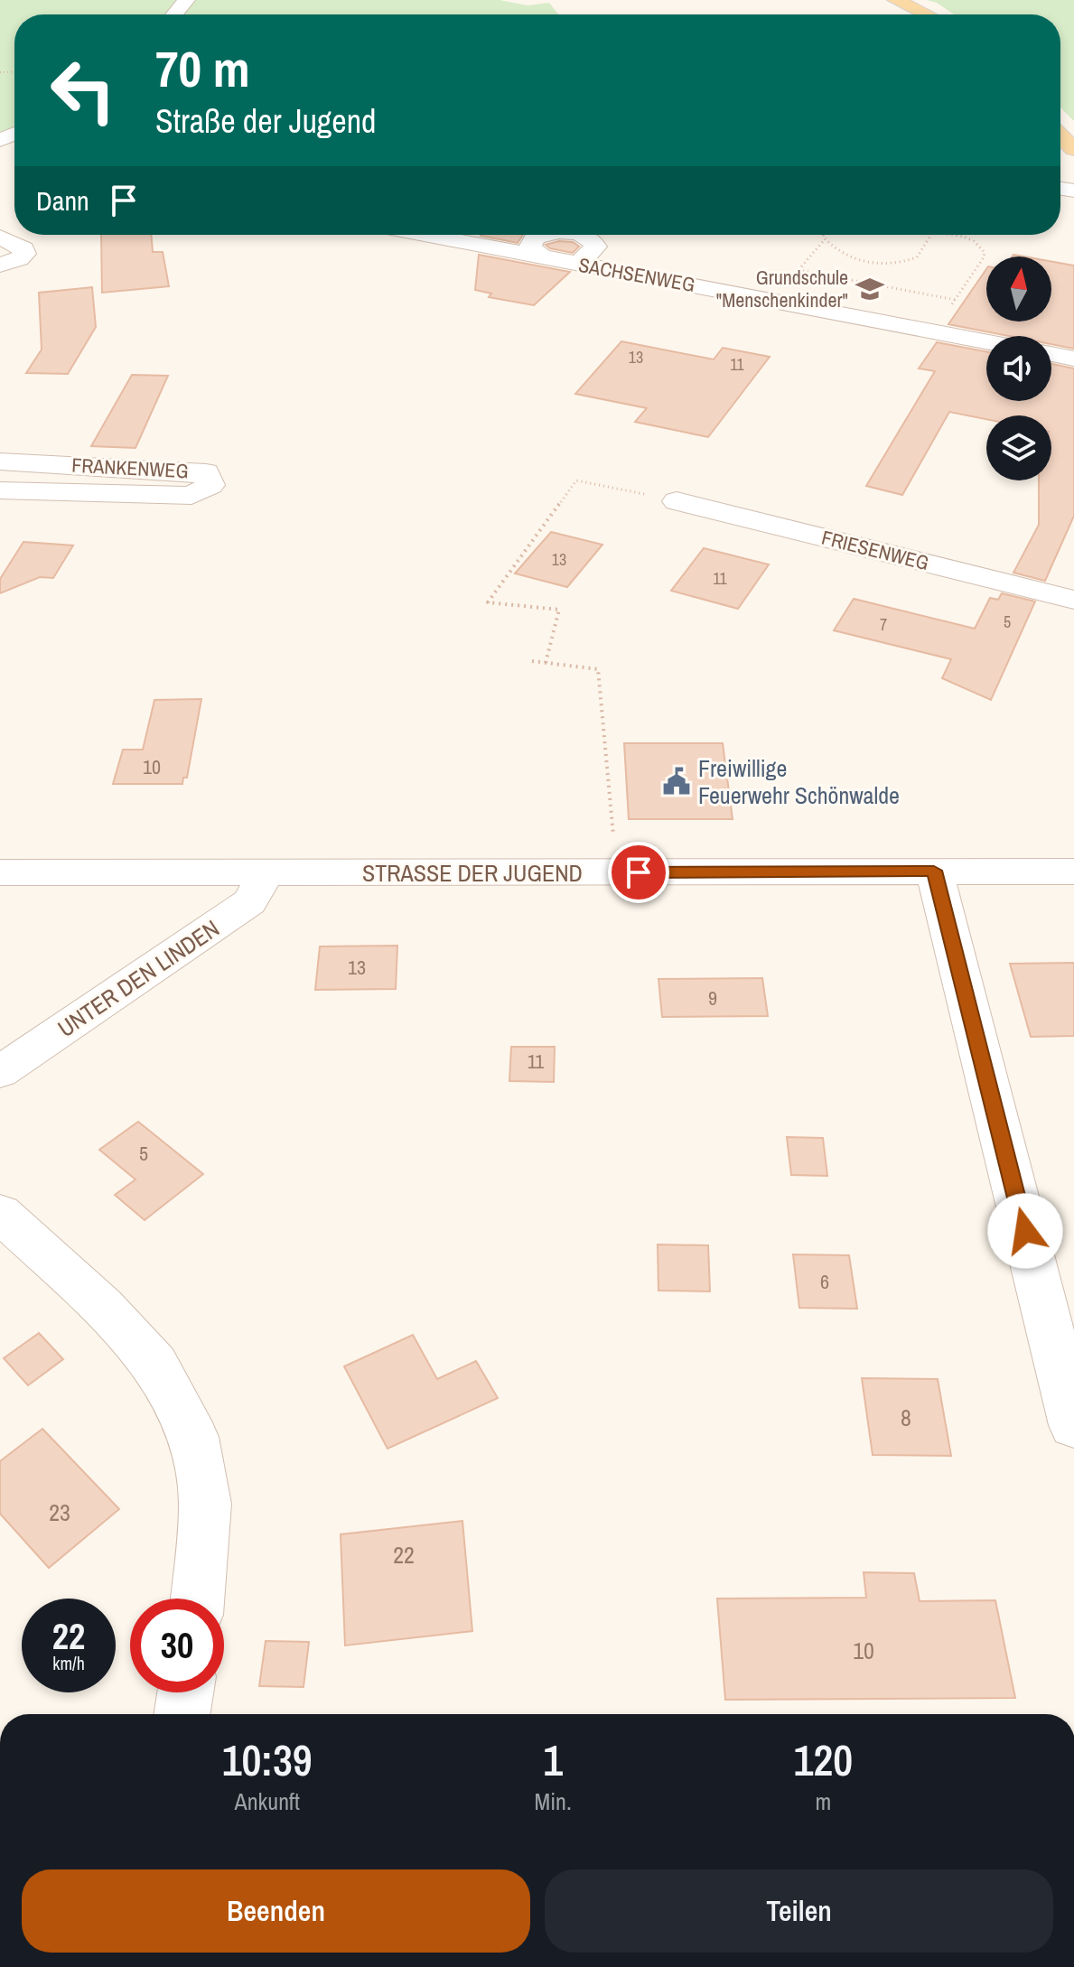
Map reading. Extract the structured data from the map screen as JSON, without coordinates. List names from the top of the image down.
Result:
{
  "streets": {
    "street": [
      "SACHSENWEG",
      "FRANKENWEG",
      "FRIESENWEG",
      "STRASSE DER JUGEND",
      "UNTER DEN LINDEN"
    ]
  },
  "crossings": [
    ["STRASSE DER JUGEND", "UNTER DEN LINDEN"]
  ],
  "places": {
    "school or university": ["Grundschule \"Menschenkinder\""],
    "public building": ["Freiwillige Feuerwehr Schönwalde"]
  },
  "house_numbers": [
    "13",
    "11",
    "13",
    "11",
    "5",
    "7",
    "10",
    "13",
    "9",
    "11",
    "5",
    "6",
    "8",
    "23",
    "22",
    "10"
  ],
  "north": "top",
  "page": {
    "turn": ["70 m", "Straße der Jugend"],
    "then": "Dann",
    "speed": "22 km/h",
    "limit": "30",
    "eta": [
      "10:39",
      "Ankunft",
      "1",
      "Min.",
      "120",
      "m"
    ],
    "buttons": ["Beenden", "Teilen"]
  }
}
